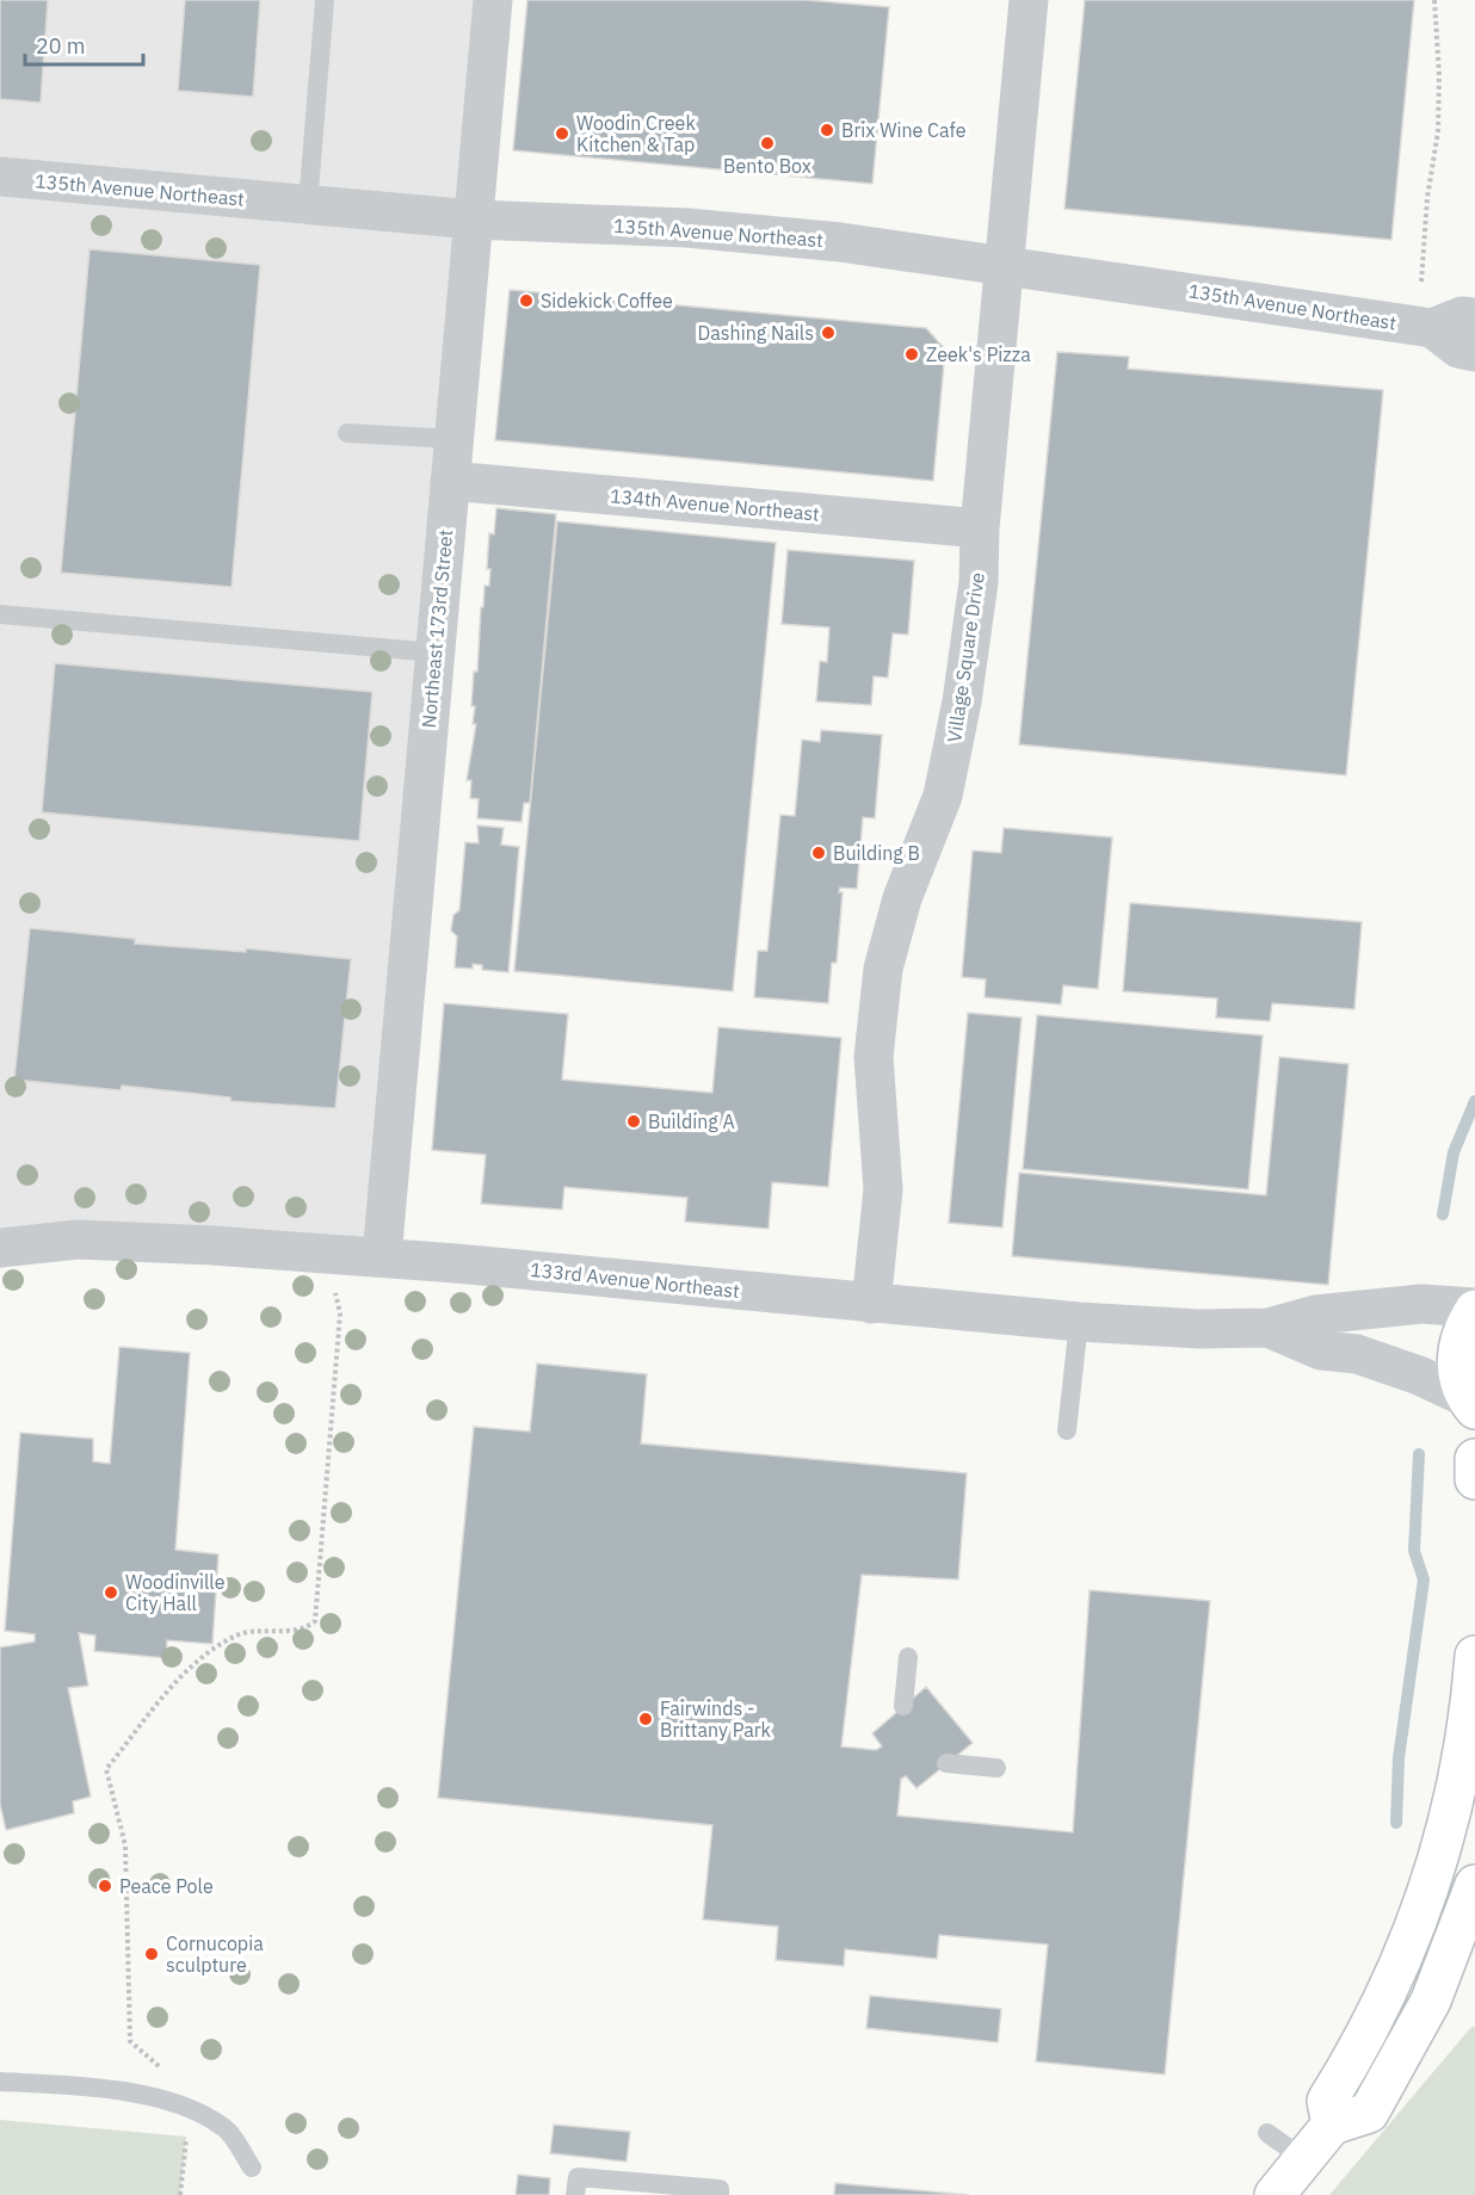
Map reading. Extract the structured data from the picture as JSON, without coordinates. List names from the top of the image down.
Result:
{
  "streets": {
    "street": [
      "135th Avenue Northeast",
      "134th Avenue Northeast",
      "Northeast 173rd Street",
      "Village Square Drive",
      "133rd Avenue Northeast"
    ]
  },
  "crossings": [
    ["135th Avenue Northeast", "Northeast 173rd Street"],
    ["135th Avenue Northeast", "Village Square Drive"],
    ["134th Avenue Northeast", "Northeast 173rd Street"],
    ["134th Avenue Northeast", "Village Square Drive"],
    ["Northeast 173rd Street", "133rd Avenue Northeast"],
    ["Village Square Drive", "133rd Avenue Northeast"]
  ],
  "places": [
    "Brix Wine Cafe",
    "Woodin Creek Kitchen & Tap",
    "Bento Box",
    "Sidekick Coffee",
    "Dashing Nails",
    "Zeek's Pizza",
    "Building B",
    "Building A",
    "Woodinville City Hall",
    "Fairwinds - Brittany Park",
    "Peace Pole",
    "Cornucopia sculpture"
  ],
  "scale_bar": "20 m"
}
